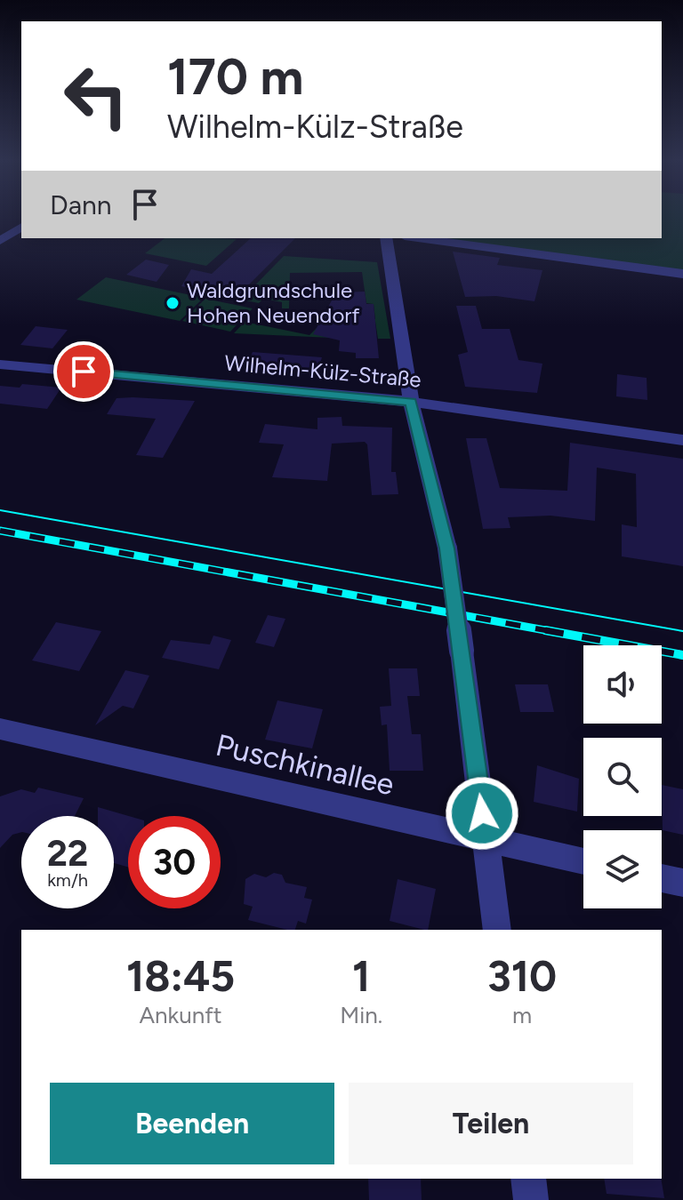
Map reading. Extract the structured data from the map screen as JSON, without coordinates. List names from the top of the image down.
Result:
{
  "streets": {
    "street": ["Wilhelm-Külz-Straße", "Puschkinallee"]
  },
  "places": ["Waldgrundschule Hohen Neuendorf"],
  "page": {
    "turn": ["170 m", "Wilhelm-Külz-Straße"],
    "then": "Dann",
    "speed": "22 km/h",
    "limit": "30",
    "eta": [
      "18:45",
      "Ankunft",
      "1",
      "Min.",
      "310",
      "m"
    ],
    "buttons": ["Beenden", "Teilen"]
  }
}
